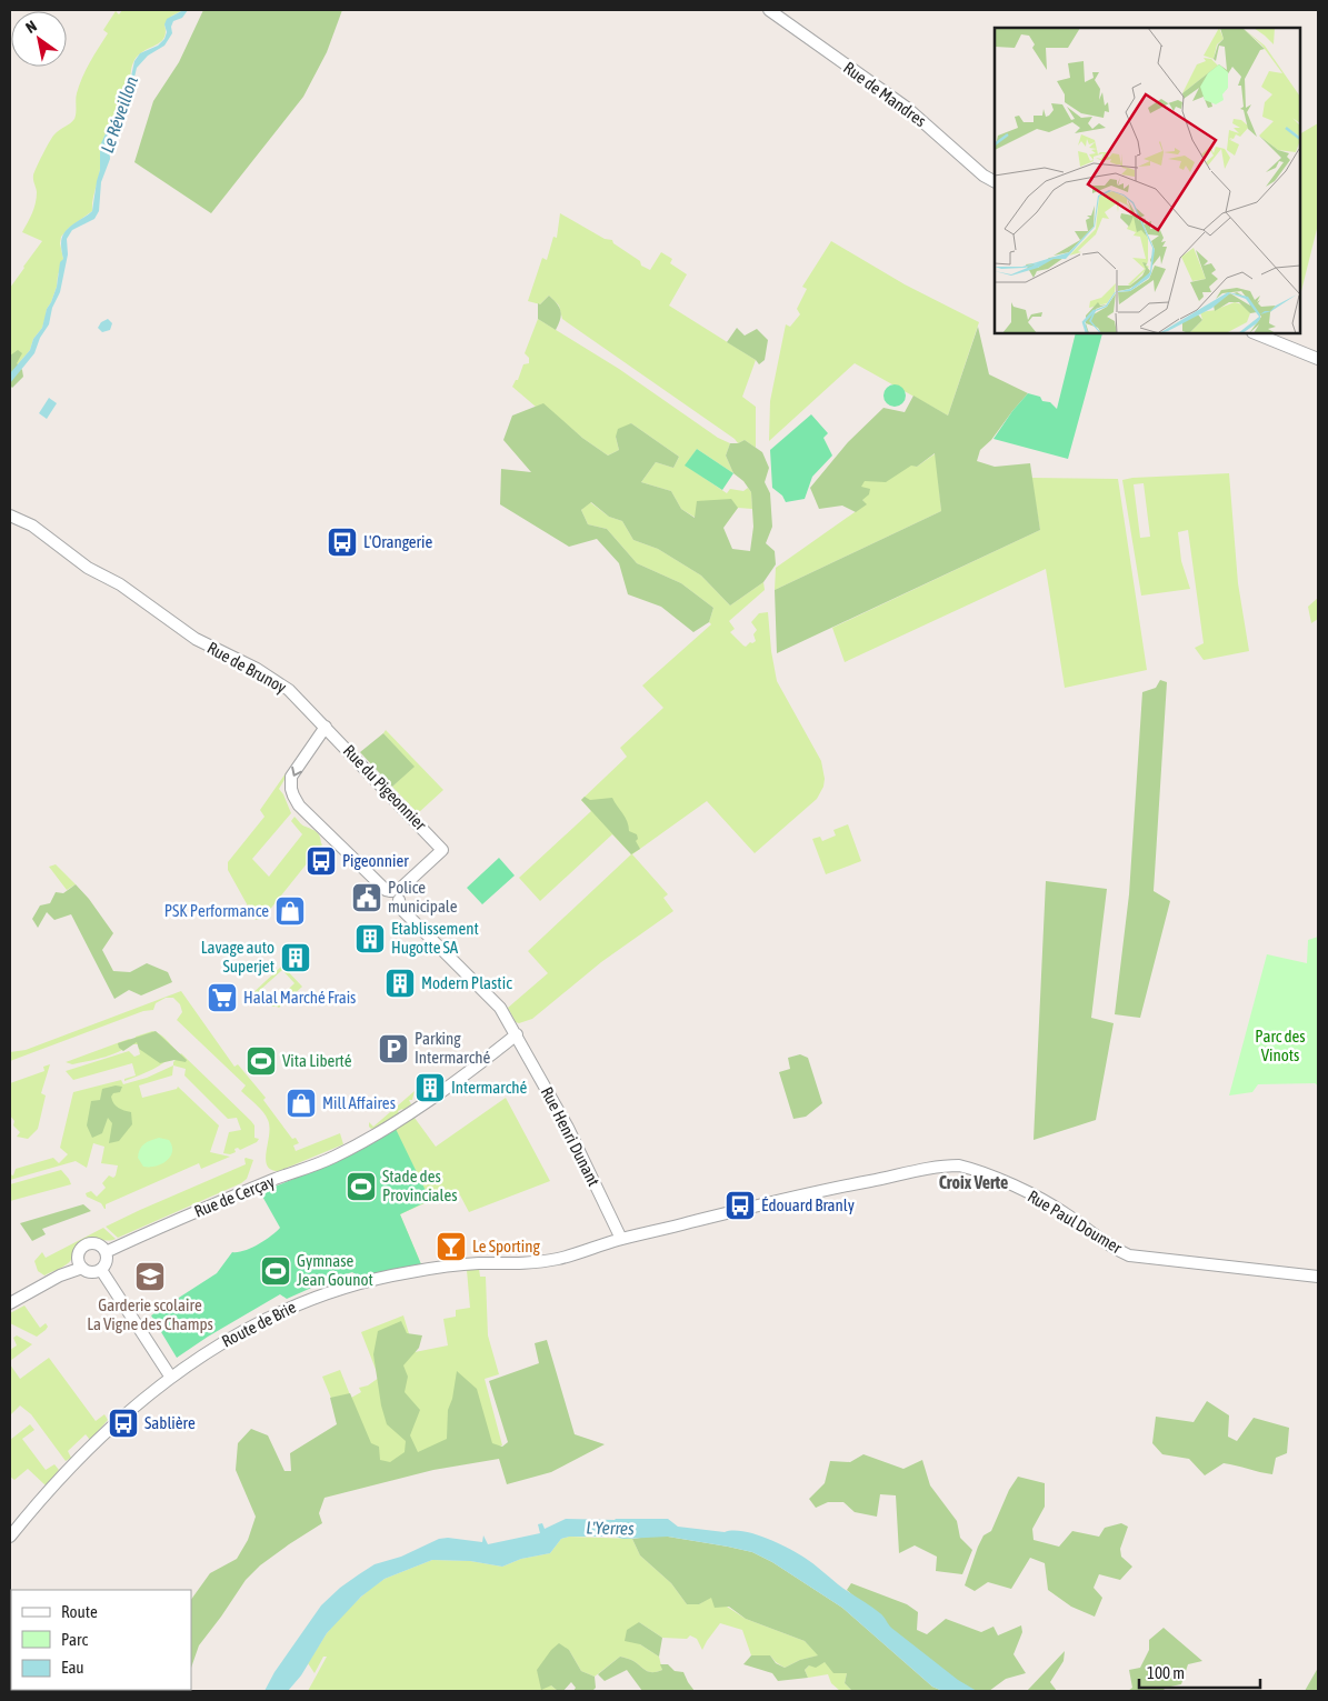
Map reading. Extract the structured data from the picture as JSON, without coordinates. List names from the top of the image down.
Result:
{
  "streets": {
    "street": [
      "Rue de Mandres",
      "Rue de Brunoy",
      "Rue du Pigeonnier",
      "Rue Henri Dunant",
      "Rue de Cerçay",
      "Rue Paul Doumer",
      "Route de Brie"
    ]
  },
  "crossings": [
    ["Rue de Brunoy", "Rue du Pigeonnier"],
    ["Rue Henri Dunant", "Rue de Cerçay"],
    ["Rue Henri Dunant", "Route de Brie"],
    ["Rue Paul Doumer", "Route de Brie"]
  ],
  "districts": ["Croix Verte"],
  "water": ["Le Réveillon", "L'Yerres"],
  "parks": ["Parc des Vinots"],
  "places": {
    "bus stop": [
      "L'Orangerie",
      "Pigeonnier",
      "Édouard Branly",
      "Sablière"
    ],
    "public building": ["Police municipale"],
    "shop": ["PSK Performance", "Mill Affaires"],
    "building": [
      "Etablissement Hugotte SA",
      "Lavage auto Superjet",
      "Modern Plastic",
      "Intermarché"
    ],
    "supermarket": ["Halal Marché Frais"],
    "parking": ["Parking Intermarché"],
    "sports": ["Vita Liberté", "Stade des Provinciales", "Gymnase Jean Gounot"],
    "bar": ["Le Sporting"],
    "school or university": ["Garderie scolaire La Vigne des Champs"]
  },
  "legend": ["Route", "Parc", "Eau"],
  "scale_bar": "100 m",
  "north": "top left"
}
